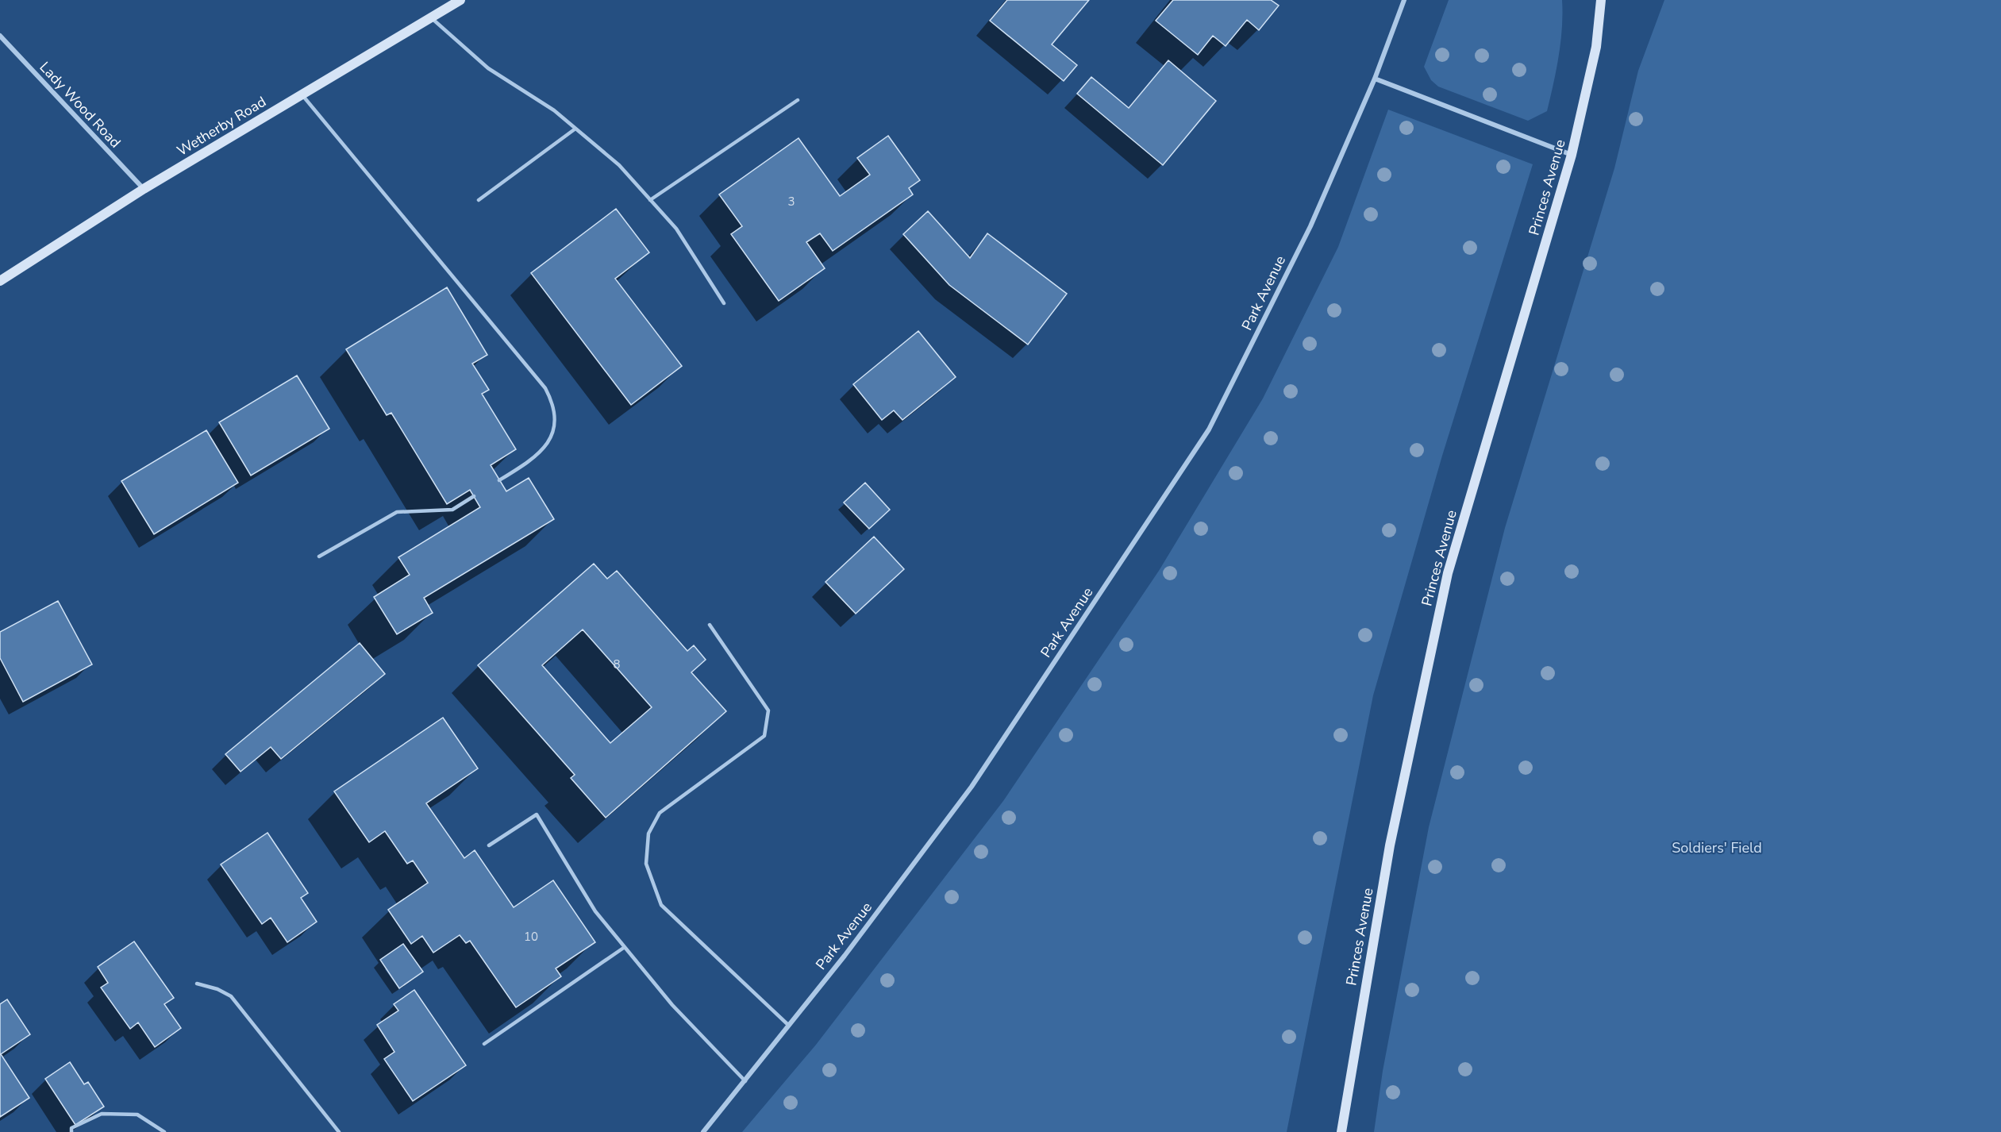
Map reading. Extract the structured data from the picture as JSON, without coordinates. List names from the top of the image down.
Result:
{
  "streets": {
    "street": [
      "Lady Wood Road",
      "Wetherby Road",
      "Princes Avenue",
      "Park Avenue"
    ]
  },
  "crossings": [
    ["Lady Wood Road", "Wetherby Road"]
  ],
  "parks": ["Soldiers' Field"],
  "house_numbers": ["3", "8", "10"]
}
